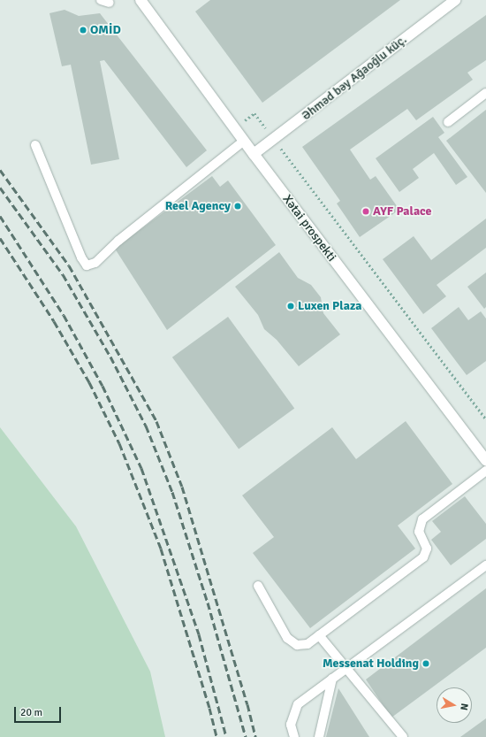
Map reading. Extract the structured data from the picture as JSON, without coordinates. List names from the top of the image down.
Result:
{
  "streets": {
    "main road": ["Əhməd bəy Ağaoğlu küç.", "Xətai prospekti"]
  },
  "crossings": [
    ["Əhməd bəy Ağaoğlu küç.", "Xətai prospekti"]
  ],
  "places": [
    "OMİD",
    "Reel Agency",
    "AYF Palace",
    "Luxen Plaza",
    "Messenat Holding"
  ],
  "scale_bar": "20 m",
  "north": "right"
}
